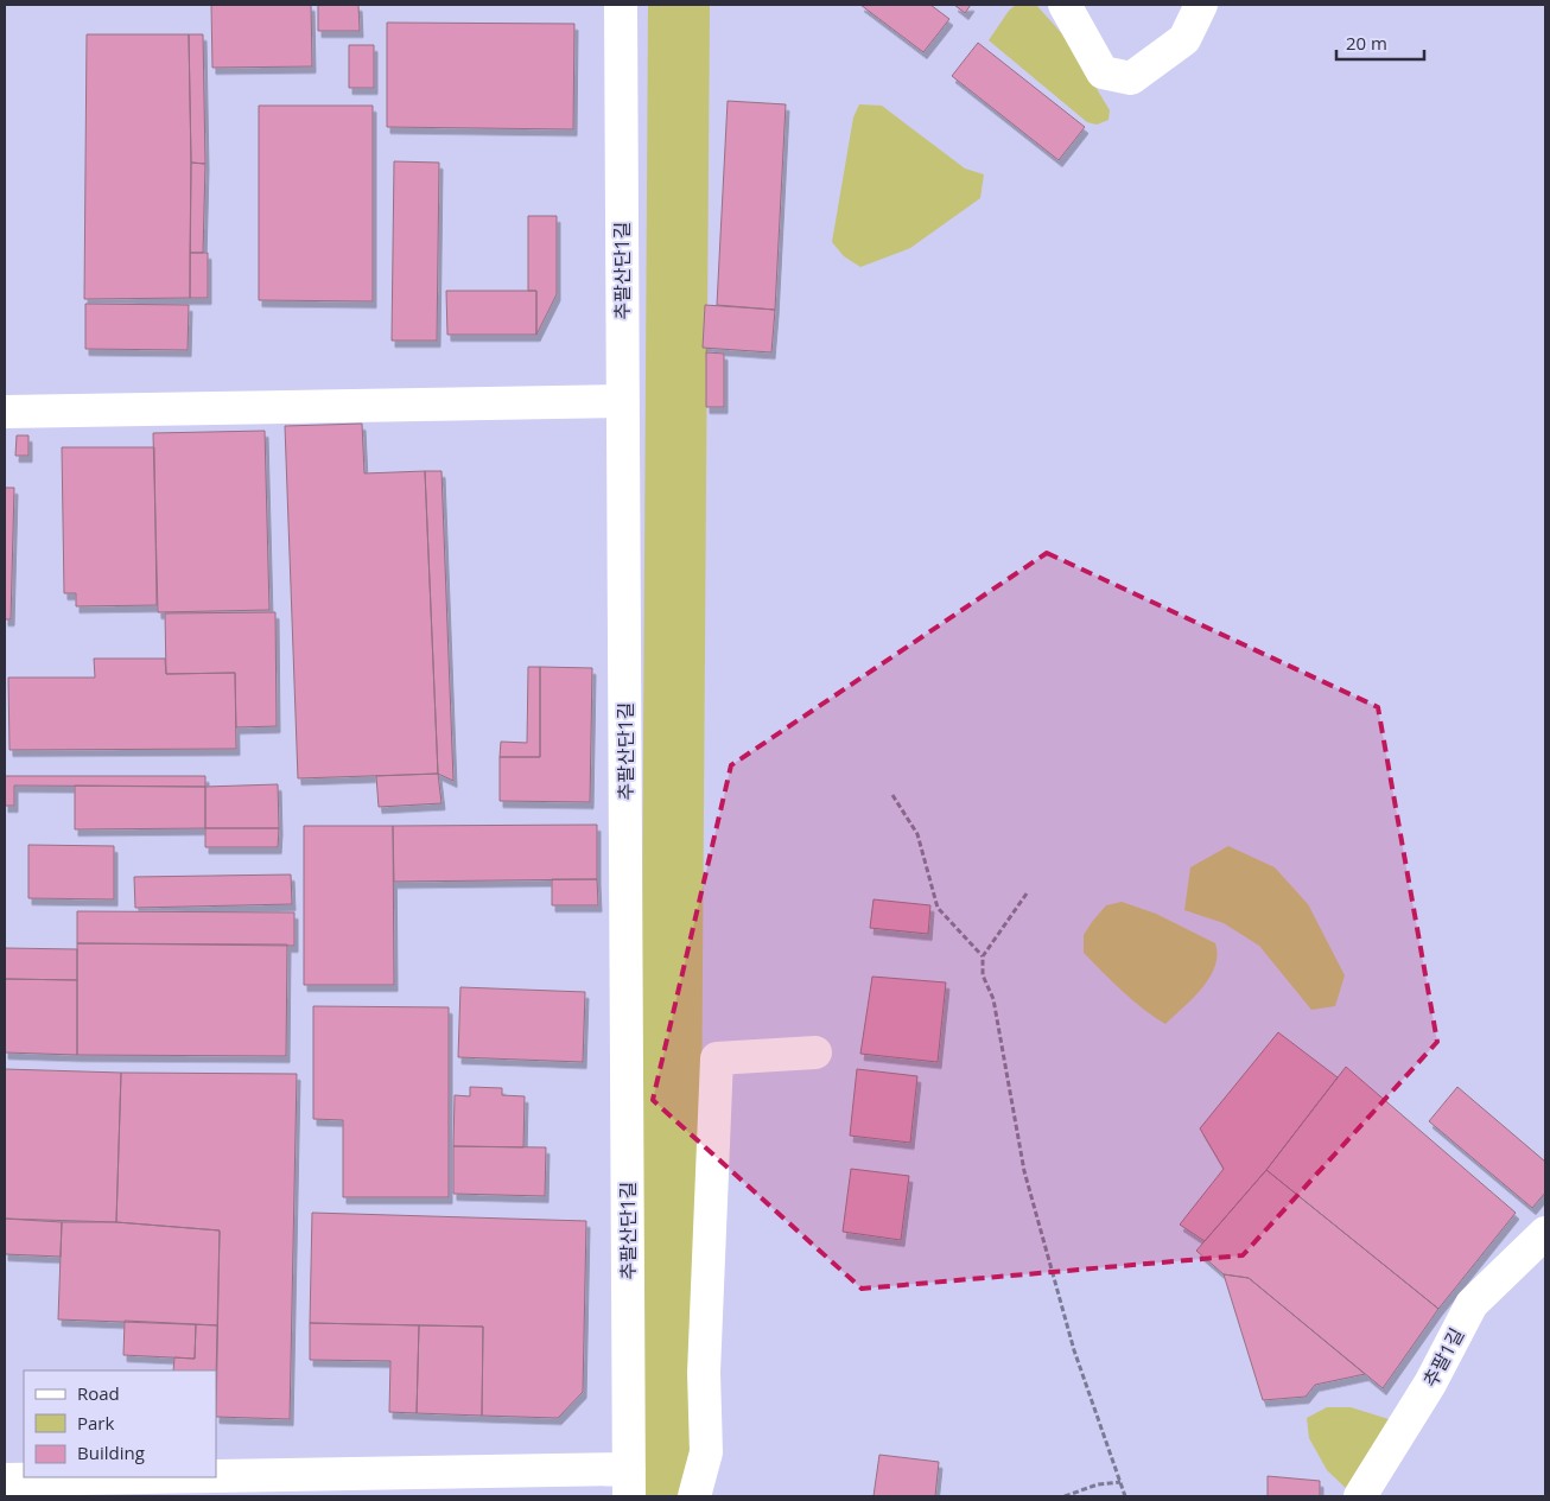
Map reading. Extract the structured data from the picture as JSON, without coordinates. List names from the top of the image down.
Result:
{
  "streets": {
    "street": ["추팔산단1길", "추팔1길"]
  },
  "legend": ["Road", "Park", "Building"],
  "scale_bar": "20 m"
}
